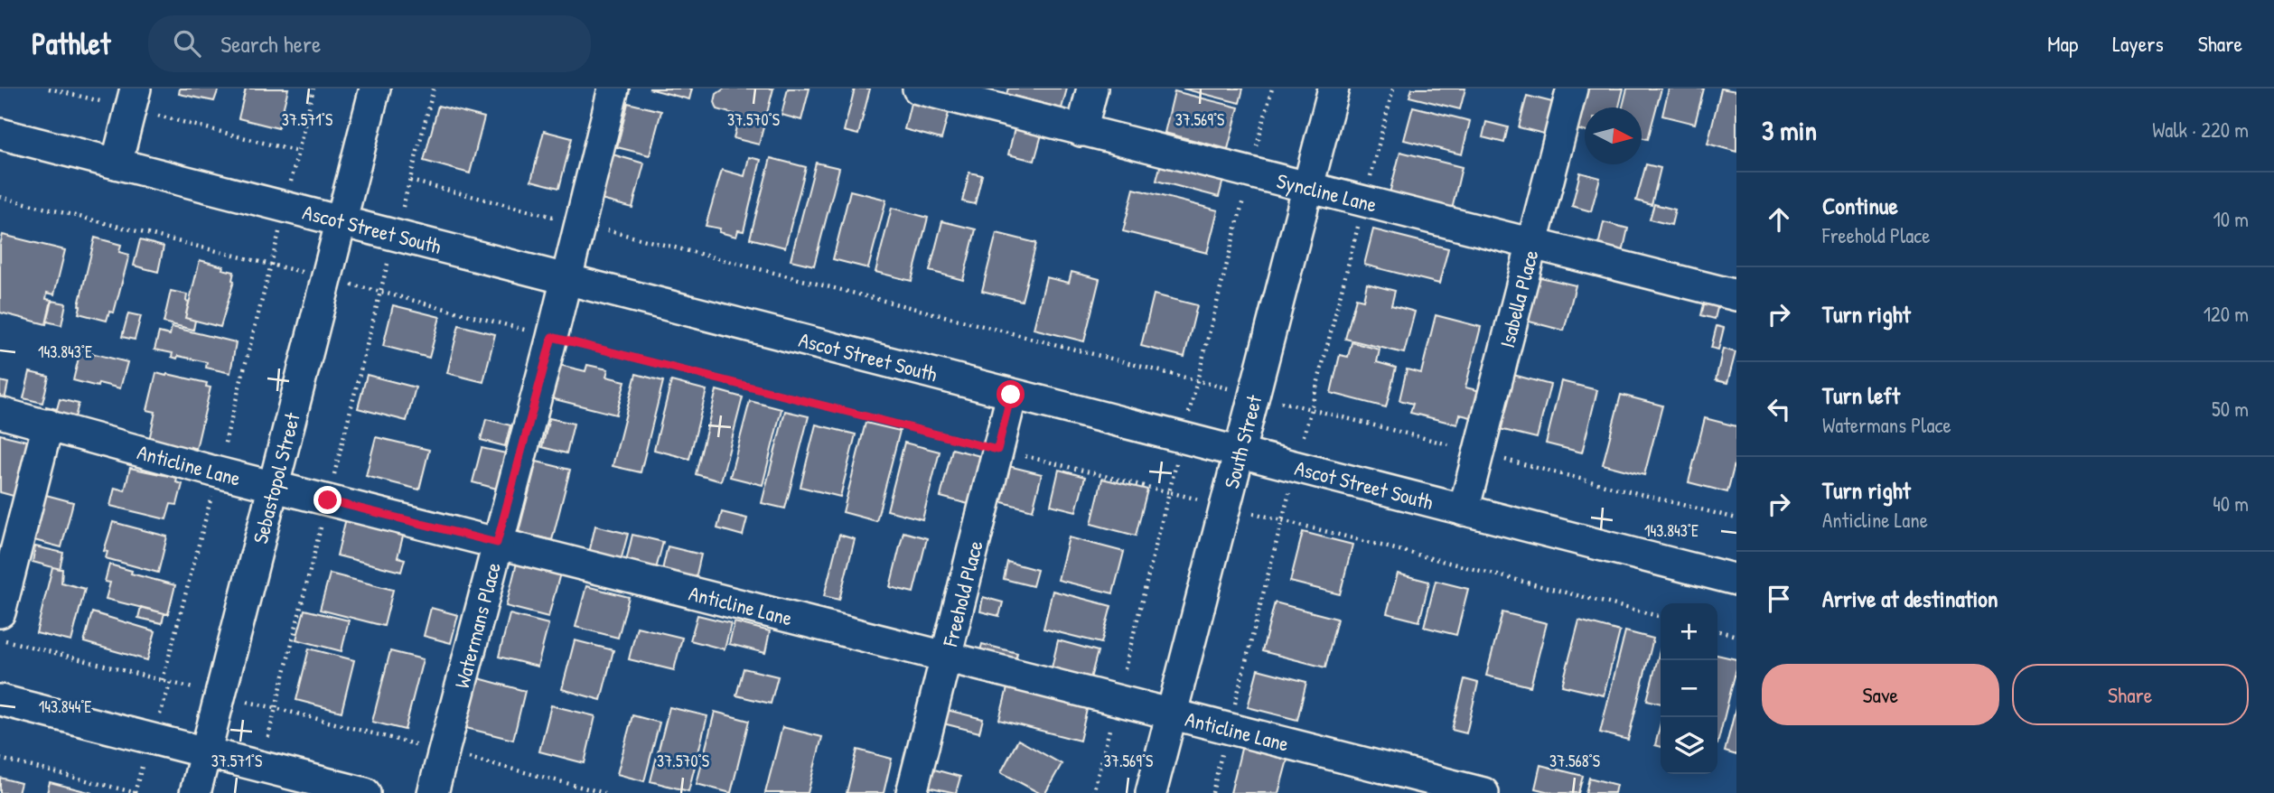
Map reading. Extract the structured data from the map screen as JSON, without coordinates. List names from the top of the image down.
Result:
{
  "streets": {
    "street": [
      "Syncline Lane",
      "Ascot Street South",
      "Isabella Place",
      "South Street",
      "Anticline Lane",
      "Sebastopol Street",
      "Freehold Place",
      "Watermans Place"
    ]
  },
  "crossings": [
    ["Syncline Lane", "Isabella Place"],
    ["Syncline Lane", "South Street"],
    ["Ascot Street South", "Isabella Place"],
    ["Ascot Street South", "South Street"],
    ["Ascot Street South", "Sebastopol Street"],
    ["Ascot Street South", "Freehold Place"],
    ["Ascot Street South", "Watermans Place"],
    ["South Street", "Anticline Lane"],
    ["Anticline Lane", "Sebastopol Street"],
    ["Anticline Lane", "Freehold Place"],
    ["Anticline Lane", "Watermans Place"]
  ],
  "north": "right",
  "page": {
    "header": "Pathlet",
    "search": "Search here",
    "nav": ["Map", "Layers", "Share"],
    "heading": ["3 min", "Walk · 220 m"],
    "list": [
      ["Continue", "Freehold Place", "10 m"],
      ["Turn right", "120 m"],
      ["Turn left", "Watermans Place", "50 m"],
      ["Turn right", "Anticline Lane", "40 m"],
      "Arrive at destination"
    ],
    "map_buttons": ["+", "−"],
    "buttons": ["Save", "Share"]
  },
  "coordinates": [
    "37.571°S",
    "37.570°S",
    "37.569°S",
    "143.843°E",
    "143.844°E",
    "37.568°S"
  ]
}
